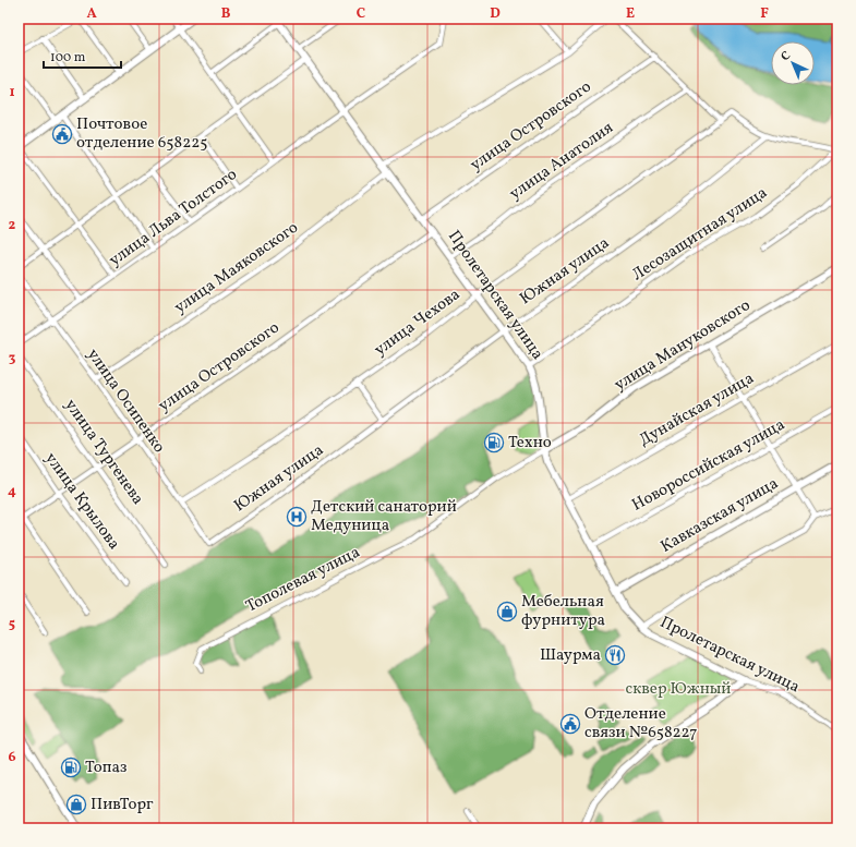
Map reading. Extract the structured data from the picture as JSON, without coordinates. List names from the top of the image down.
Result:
{
  "streets": {
    "street": [
      "улица Островского",
      "улица Анатолия",
      "улица Льва Толстого",
      "Лесозащитная улица",
      "улица Маяковского",
      "Южная улица",
      "Пролетарская улица",
      "улица Чехова",
      "улица Мануковского",
      "улица Осипенко",
      "Дунайская улица",
      "улица Тургенева",
      "Новороссийская улица",
      "улица Крылова",
      "Кавказская улица",
      "Тополевая улица"
    ]
  },
  "crossings": [
    ["улица Островского", "Пролетарская улица"],
    ["улица Островского", "улица Осипенко"],
    ["улица Островского", "улица Тургенева"],
    ["улица Островского", "улица Крылова"],
    ["улица Анатолия", "Пролетарская улица"],
    ["улица Льва Толстого", "Пролетарская улица"],
    ["улица Льва Толстого", "улица Осипенко"],
    ["Лесозащитная улица", "Пролетарская улица"],
    ["улица Маяковского", "Пролетарская улица"],
    ["улица Маяковского", "улица Осипенко"],
    ["Южная улица", "Пролетарская улица"],
    ["Южная улица", "улица Чехова"],
    ["Южная улица", "улица Осипенко"],
    ["Пролетарская улица", "улица Чехова"],
    ["Пролетарская улица", "улица Мануковского"],
    ["Пролетарская улица", "Дунайская улица"],
    ["Пролетарская улица", "Новороссийская улица"],
    ["Пролетарская улица", "Кавказская улица"],
    ["Пролетарская улица", "Тополевая улица"],
    ["улица Чехова", "улица Осипенко"],
    ["улица Мануковского", "Тополевая улица"]
  ],
  "parks": ["сквер Южный"],
  "places": {
    "public building": ["Почтовое отделение 658225", "Отделение связи №658227"],
    "fuel station": ["Техно", "Топаз"],
    "hospital": ["Детский санаторий Медуница"],
    "shop": ["Мебельная фурнитура", "ПивТорг"],
    "restaurant": ["Шаурма"]
  },
  "scale_bar": "100 m",
  "north": "top left",
  "grid": {
    "columns": [
      "A",
      "B",
      "C",
      "D",
      "E",
      "F"
    ],
    "rows": [
      "1",
      "2",
      "3",
      "4",
      "5",
      "6"
    ]
  }
}
